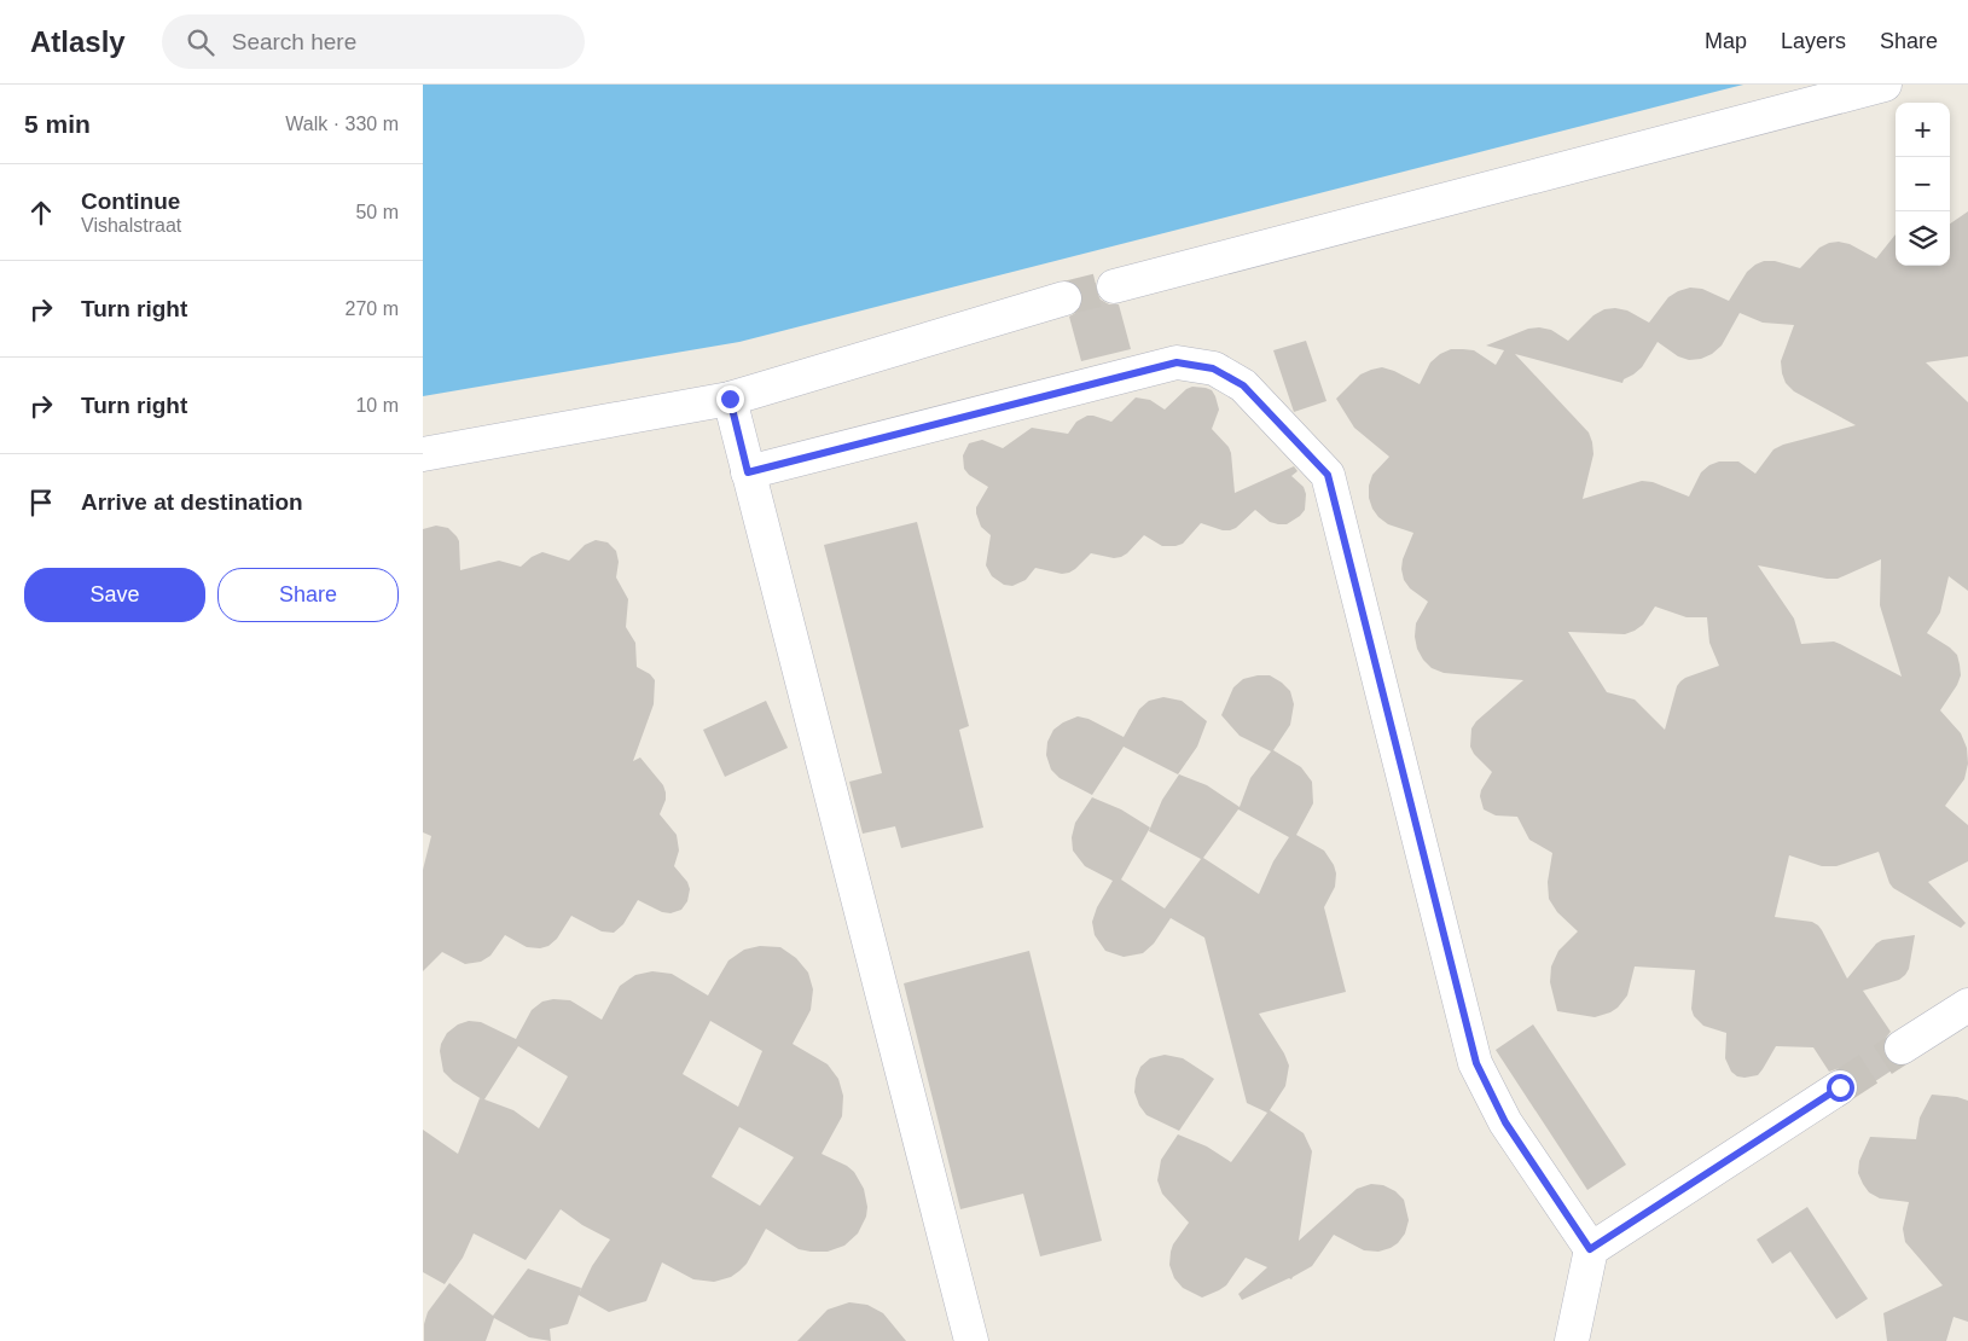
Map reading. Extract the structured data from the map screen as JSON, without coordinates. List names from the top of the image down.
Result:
{
  "page": {
    "header": "Atlasly",
    "search": "Search here",
    "nav": ["Map", "Layers", "Share"],
    "heading": ["5 min", "Walk · 330 m"],
    "map_buttons": ["+", "−"],
    "list": [
      ["Continue", "Vishalstraat", "50 m"],
      ["Turn right", "270 m"],
      ["Turn right", "10 m"],
      "Arrive at destination"
    ],
    "buttons": ["Save", "Share"]
  }
}
